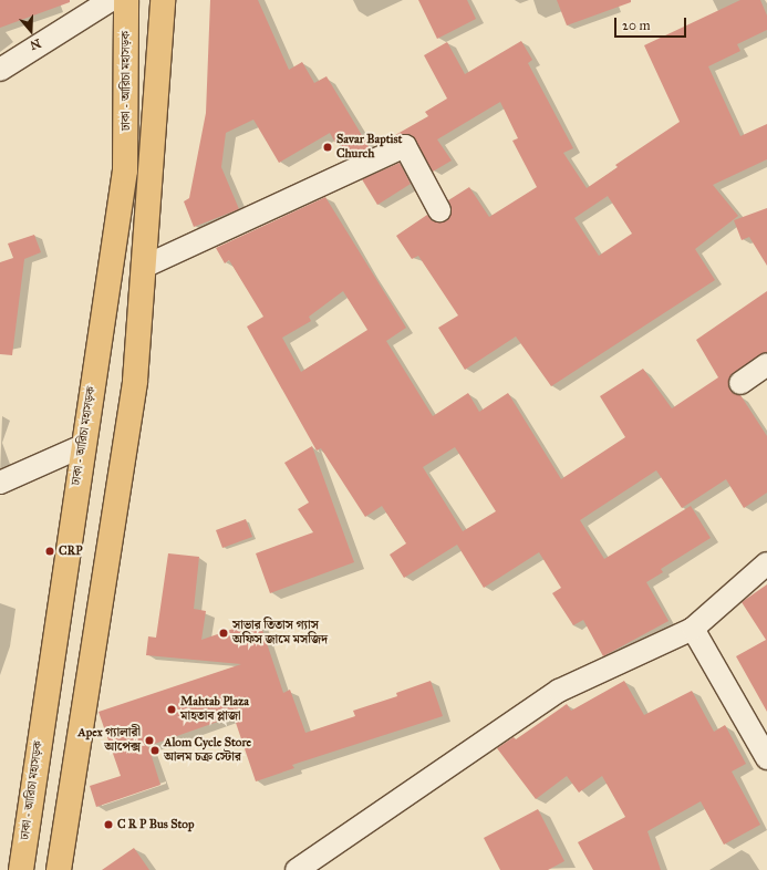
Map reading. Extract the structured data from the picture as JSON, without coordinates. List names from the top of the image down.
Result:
{
  "streets": {
    "highway": ["ঢাকা - আরিচা মহাসড়ক"]
  },
  "places": [
    "Savar Baptist Church",
    "CRP",
    "সাভার তিতাস গ্যাস অফিস জামে মসজিদ",
    "Mahtab Plaza মাহতাব প্লাজা",
    "Apex গ্যালারী আপেক্স",
    "Alom Cycle Store আলম চক্র স্টোর",
    "C R P Bus Stop"
  ],
  "scale_bar": "20 m",
  "north": "bottom"
}
